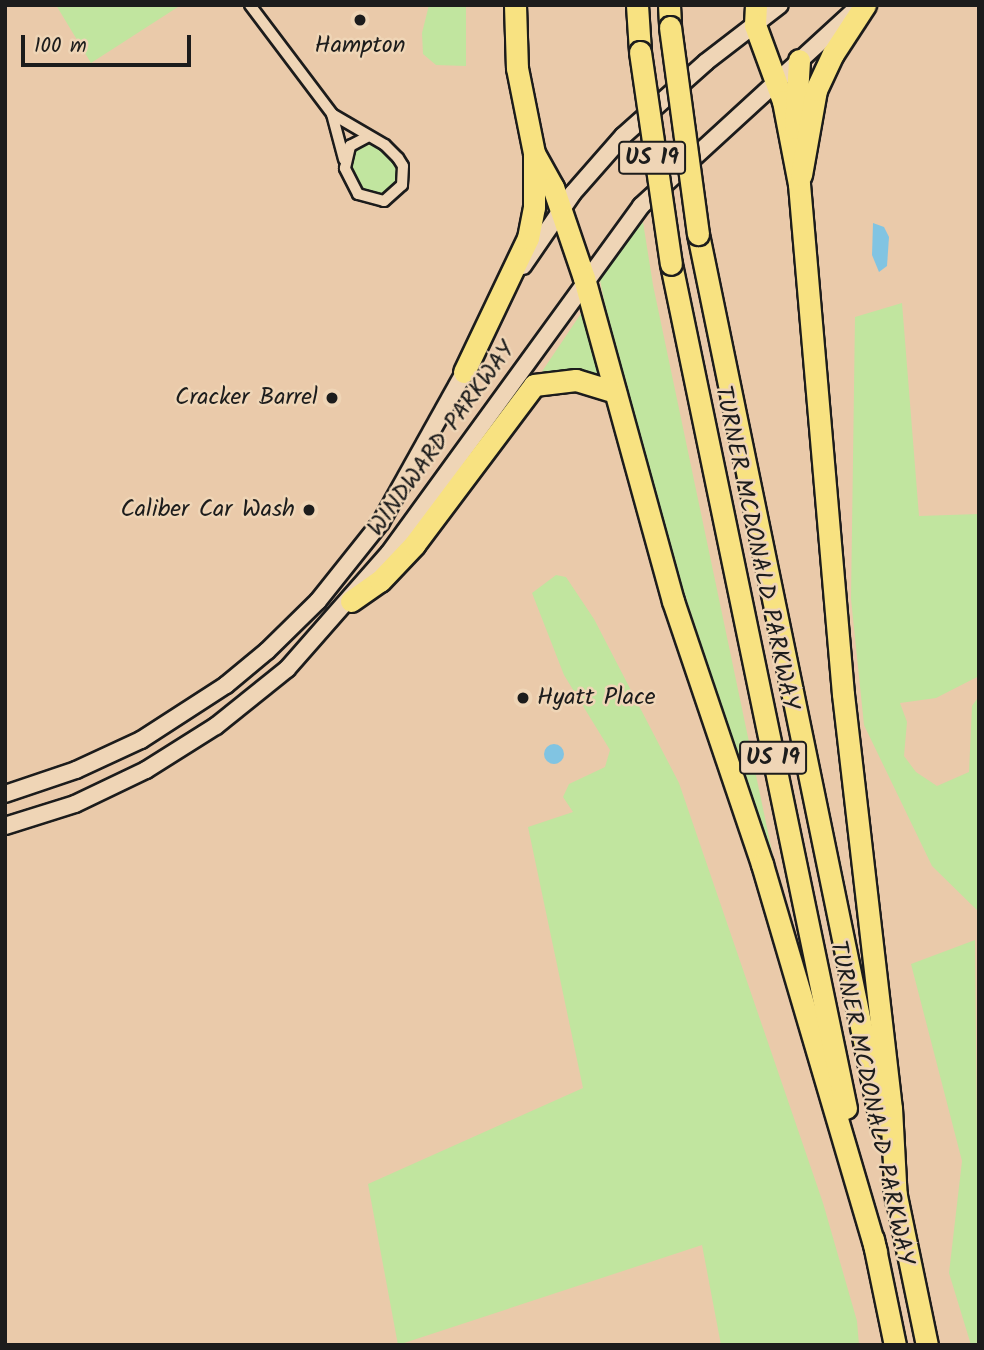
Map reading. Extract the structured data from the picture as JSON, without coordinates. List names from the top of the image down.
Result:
{
  "streets": {
    "highway": ["US 19", "TURNER MCDONALD PARKWAY"],
    "main road": ["WINDWARD PARKWAY"]
  },
  "places": [
    "Hampton",
    "Cracker Barrel",
    "Caliber Car Wash",
    "Hyatt Place"
  ],
  "scale_bar": "100 m"
}
